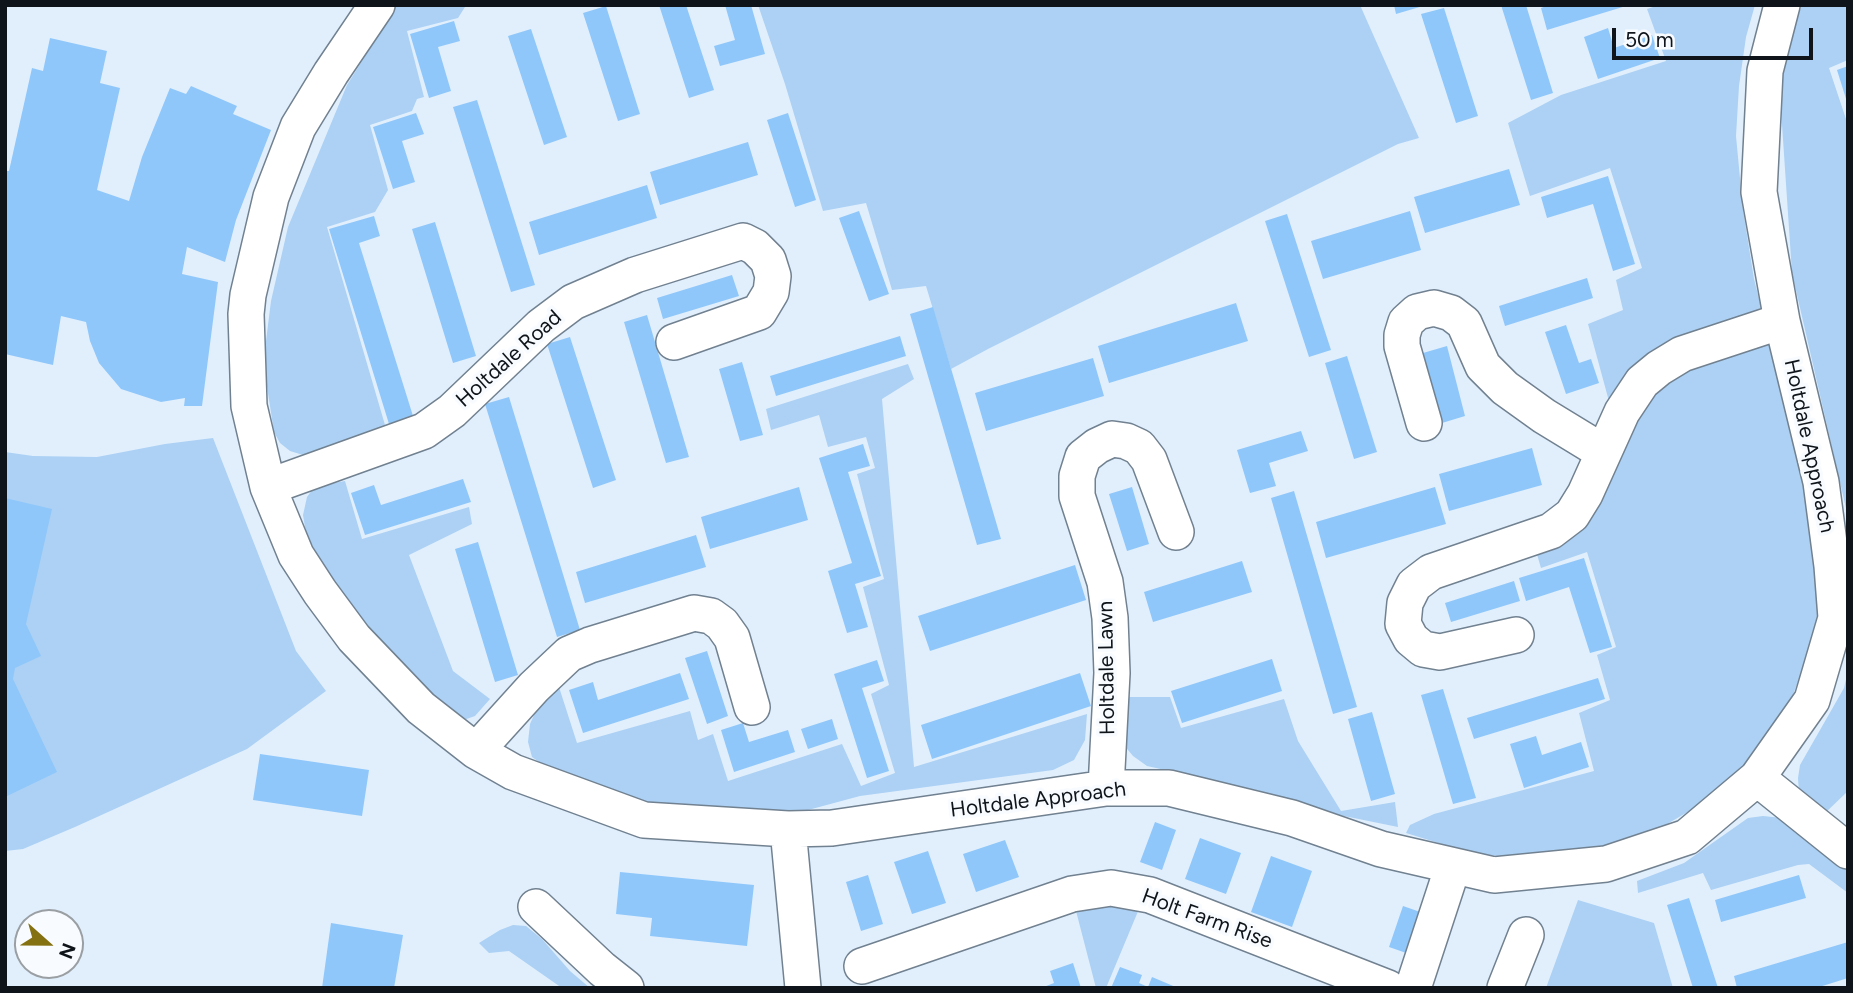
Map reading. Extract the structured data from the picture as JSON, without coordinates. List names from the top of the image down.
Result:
{
  "streets": {
    "street": [
      "Holtdale Road",
      "Holtdale Approach",
      "Holtdale Lawn",
      "Holt Farm Rise"
    ]
  },
  "crossings": [
    ["Holtdale Road", "Holtdale Approach"],
    ["Holtdale Approach", "Holtdale Lawn"]
  ],
  "scale_bar": "50 m",
  "north": "right"
}
